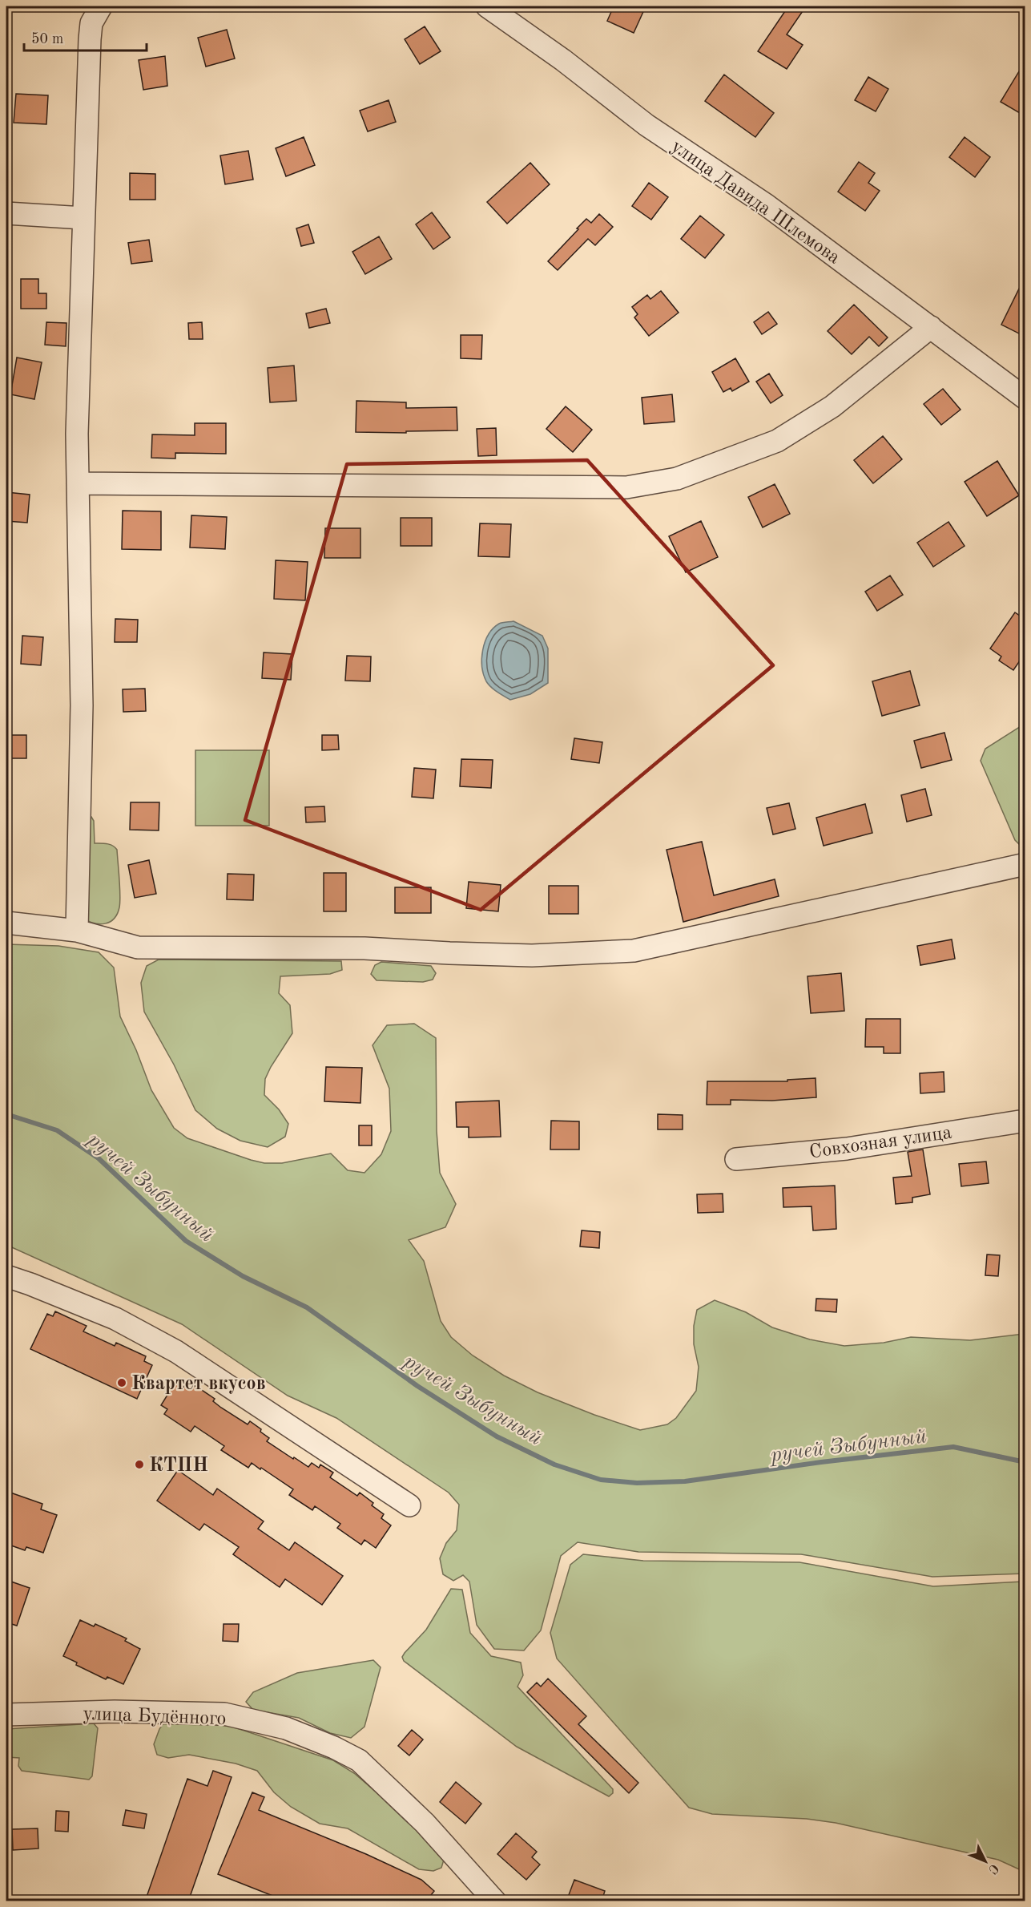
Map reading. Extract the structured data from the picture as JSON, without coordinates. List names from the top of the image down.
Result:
{
  "streets": {
    "street": ["улица Давида Шлемова", "Совхозная улица", "улица Будённого"]
  },
  "water": ["ручей Зыбунный"],
  "places": ["Квартет вкусов", "КТПН"],
  "scale_bar": "50 m",
  "north": "bottom right"
}
